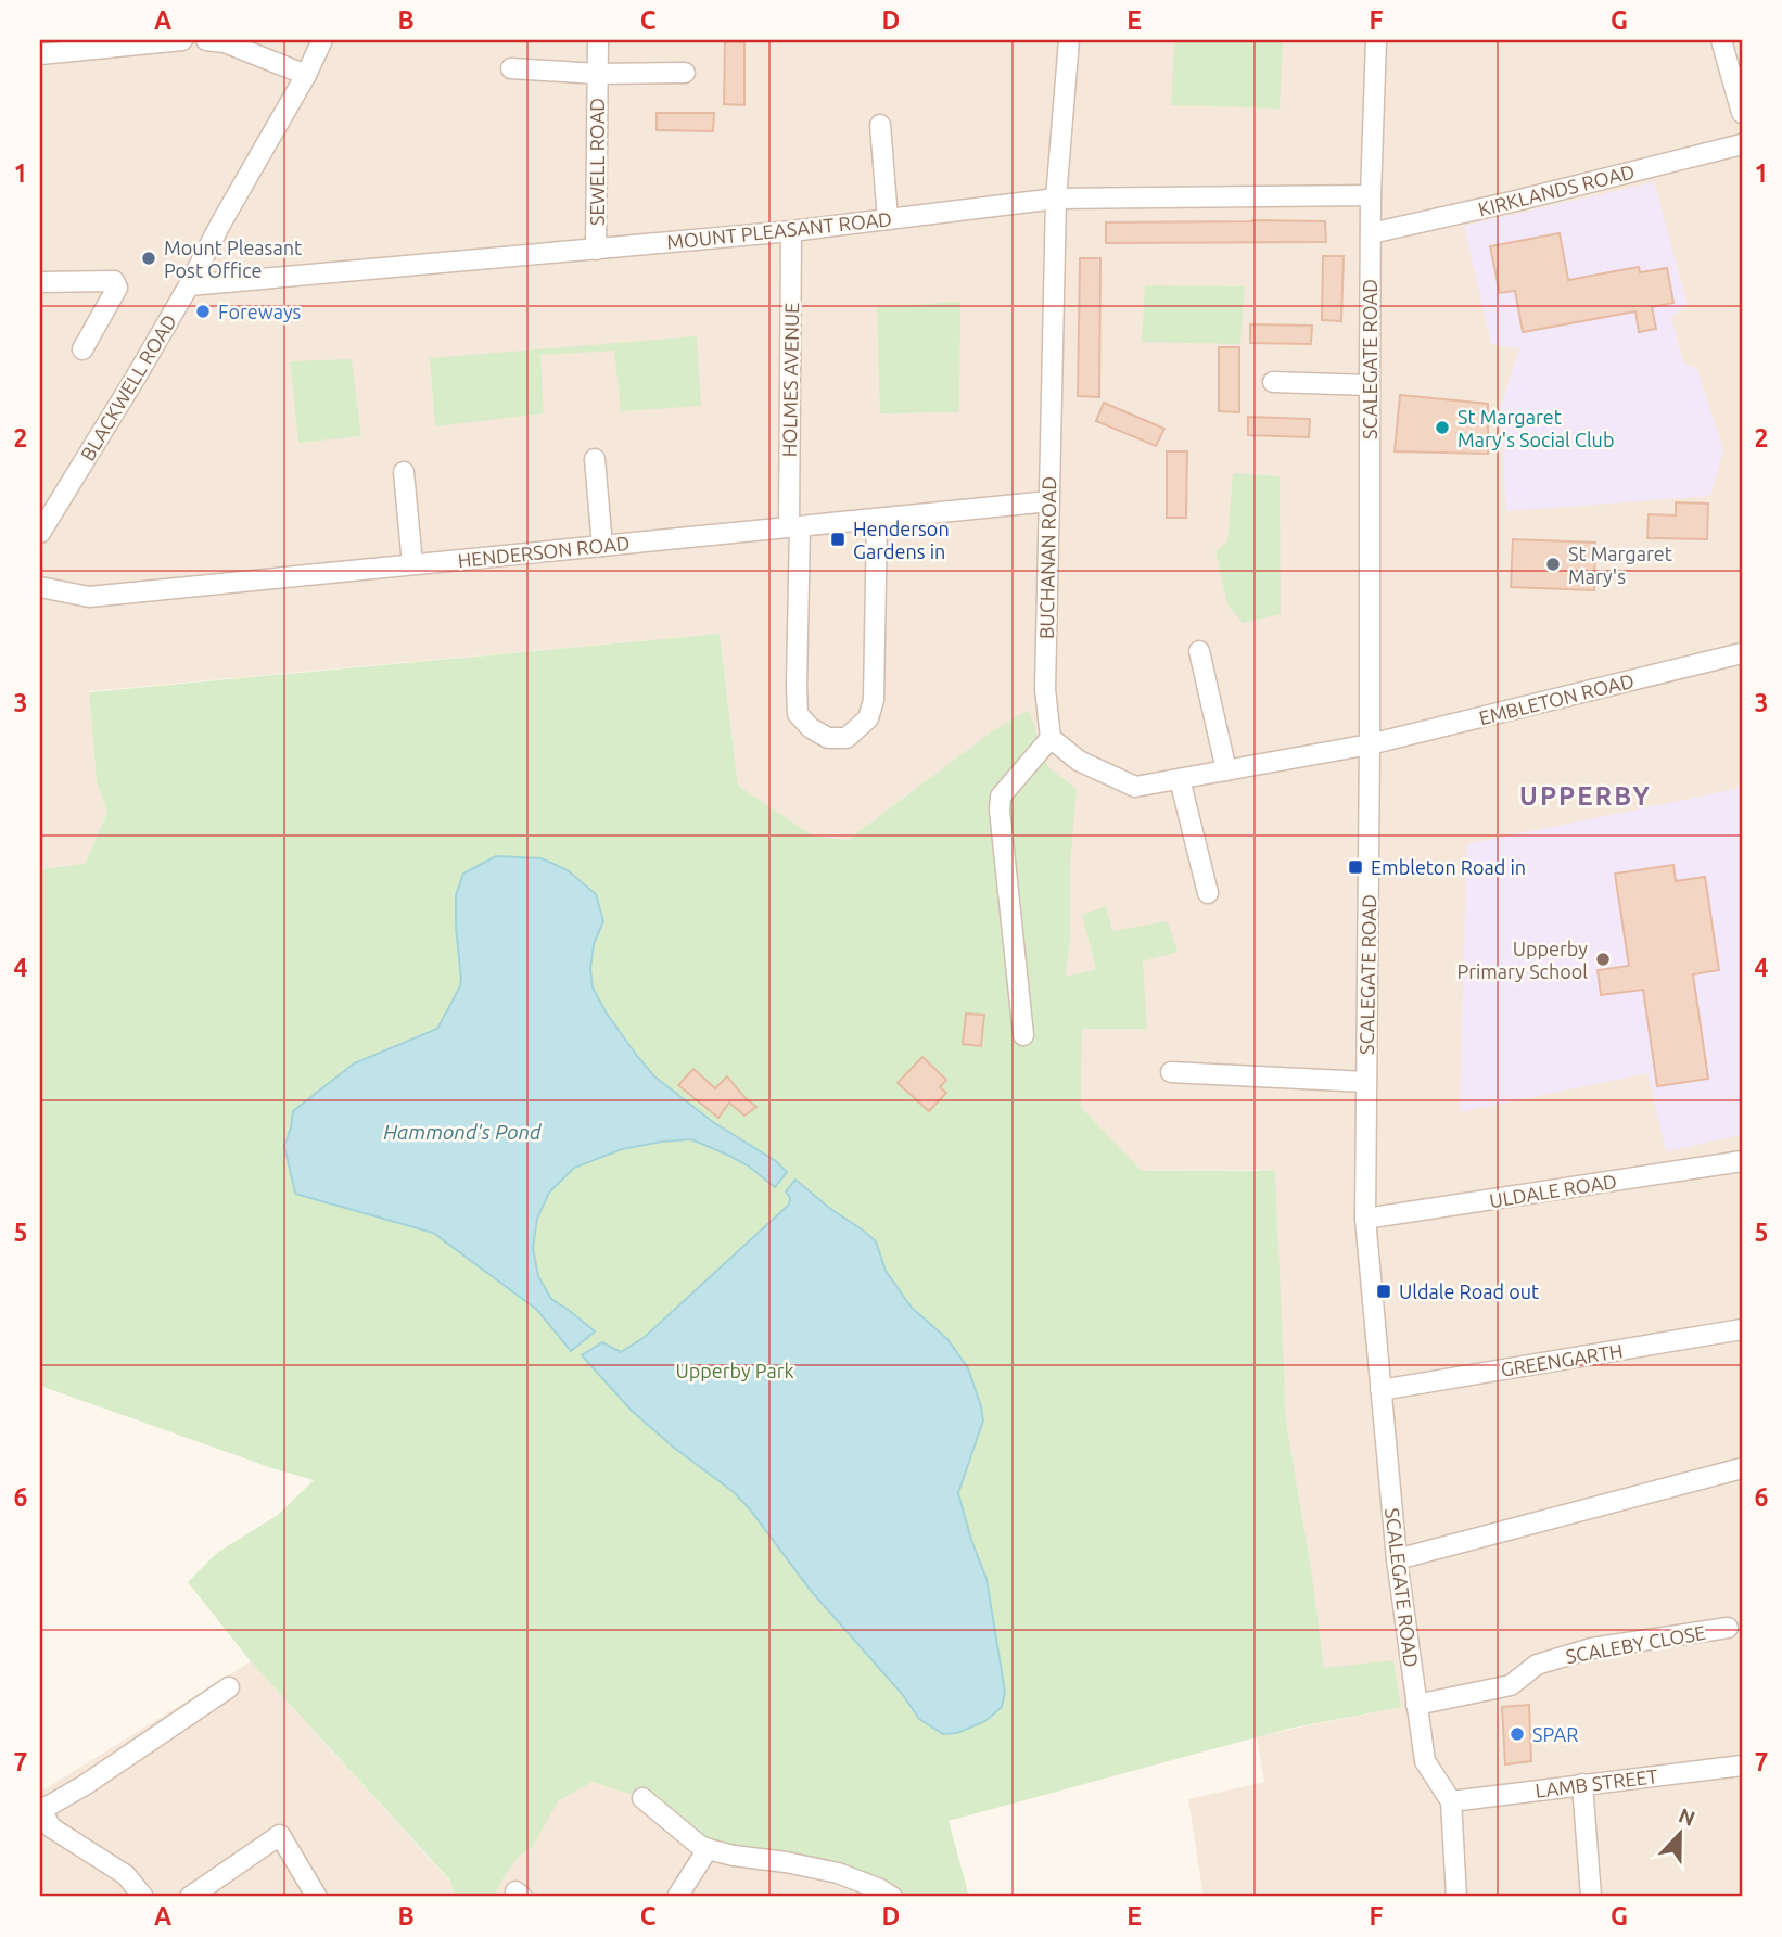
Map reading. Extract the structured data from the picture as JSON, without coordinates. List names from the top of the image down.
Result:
{
  "streets": {
    "street": [
      "SEWELL ROAD",
      "KIRKLANDS ROAD",
      "MOUNT PLEASANT ROAD",
      "SCALEGATE ROAD",
      "HOLMES AVENUE",
      "BLACKWELL ROAD",
      "HENDERSON ROAD",
      "BUCHANAN ROAD",
      "EMBLETON ROAD",
      "ULDALE ROAD",
      "GREENGARTH",
      "SCALEBY CLOSE",
      "LAMB STREET"
    ]
  },
  "crossings": [
    ["SEWELL ROAD", "MOUNT PLEASANT ROAD"],
    ["KIRKLANDS ROAD", "SCALEGATE ROAD"],
    ["MOUNT PLEASANT ROAD", "SCALEGATE ROAD"],
    ["MOUNT PLEASANT ROAD", "HOLMES AVENUE"],
    ["MOUNT PLEASANT ROAD", "BLACKWELL ROAD"],
    ["MOUNT PLEASANT ROAD", "BUCHANAN ROAD"],
    ["SCALEGATE ROAD", "EMBLETON ROAD"],
    ["SCALEGATE ROAD", "ULDALE ROAD"],
    ["SCALEGATE ROAD", "GREENGARTH"],
    ["SCALEGATE ROAD", "SCALEBY CLOSE"],
    ["SCALEGATE ROAD", "LAMB STREET"],
    ["HOLMES AVENUE", "HENDERSON ROAD"],
    ["HENDERSON ROAD", "BUCHANAN ROAD"]
  ],
  "districts": ["UPPERBY"],
  "water": ["Hammond's Pond"],
  "parks": ["Upperby Park"],
  "places": {
    "other": [
      "Mount Pleasant Post Office",
      "Foreways",
      "St Margaret Mary's Social Club",
      "St Margaret Mary's",
      "Upperby Primary School",
      "SPAR"
    ],
    "transit": ["Henderson Gardens in", "Embleton Road in", "Uldale Road out"]
  },
  "north": "top",
  "grid": {
    "columns": [
      "A",
      "B",
      "C",
      "D",
      "E",
      "F",
      "G"
    ],
    "rows": [
      "1",
      "2",
      "3",
      "4",
      "5",
      "6",
      "7"
    ]
  }
}
